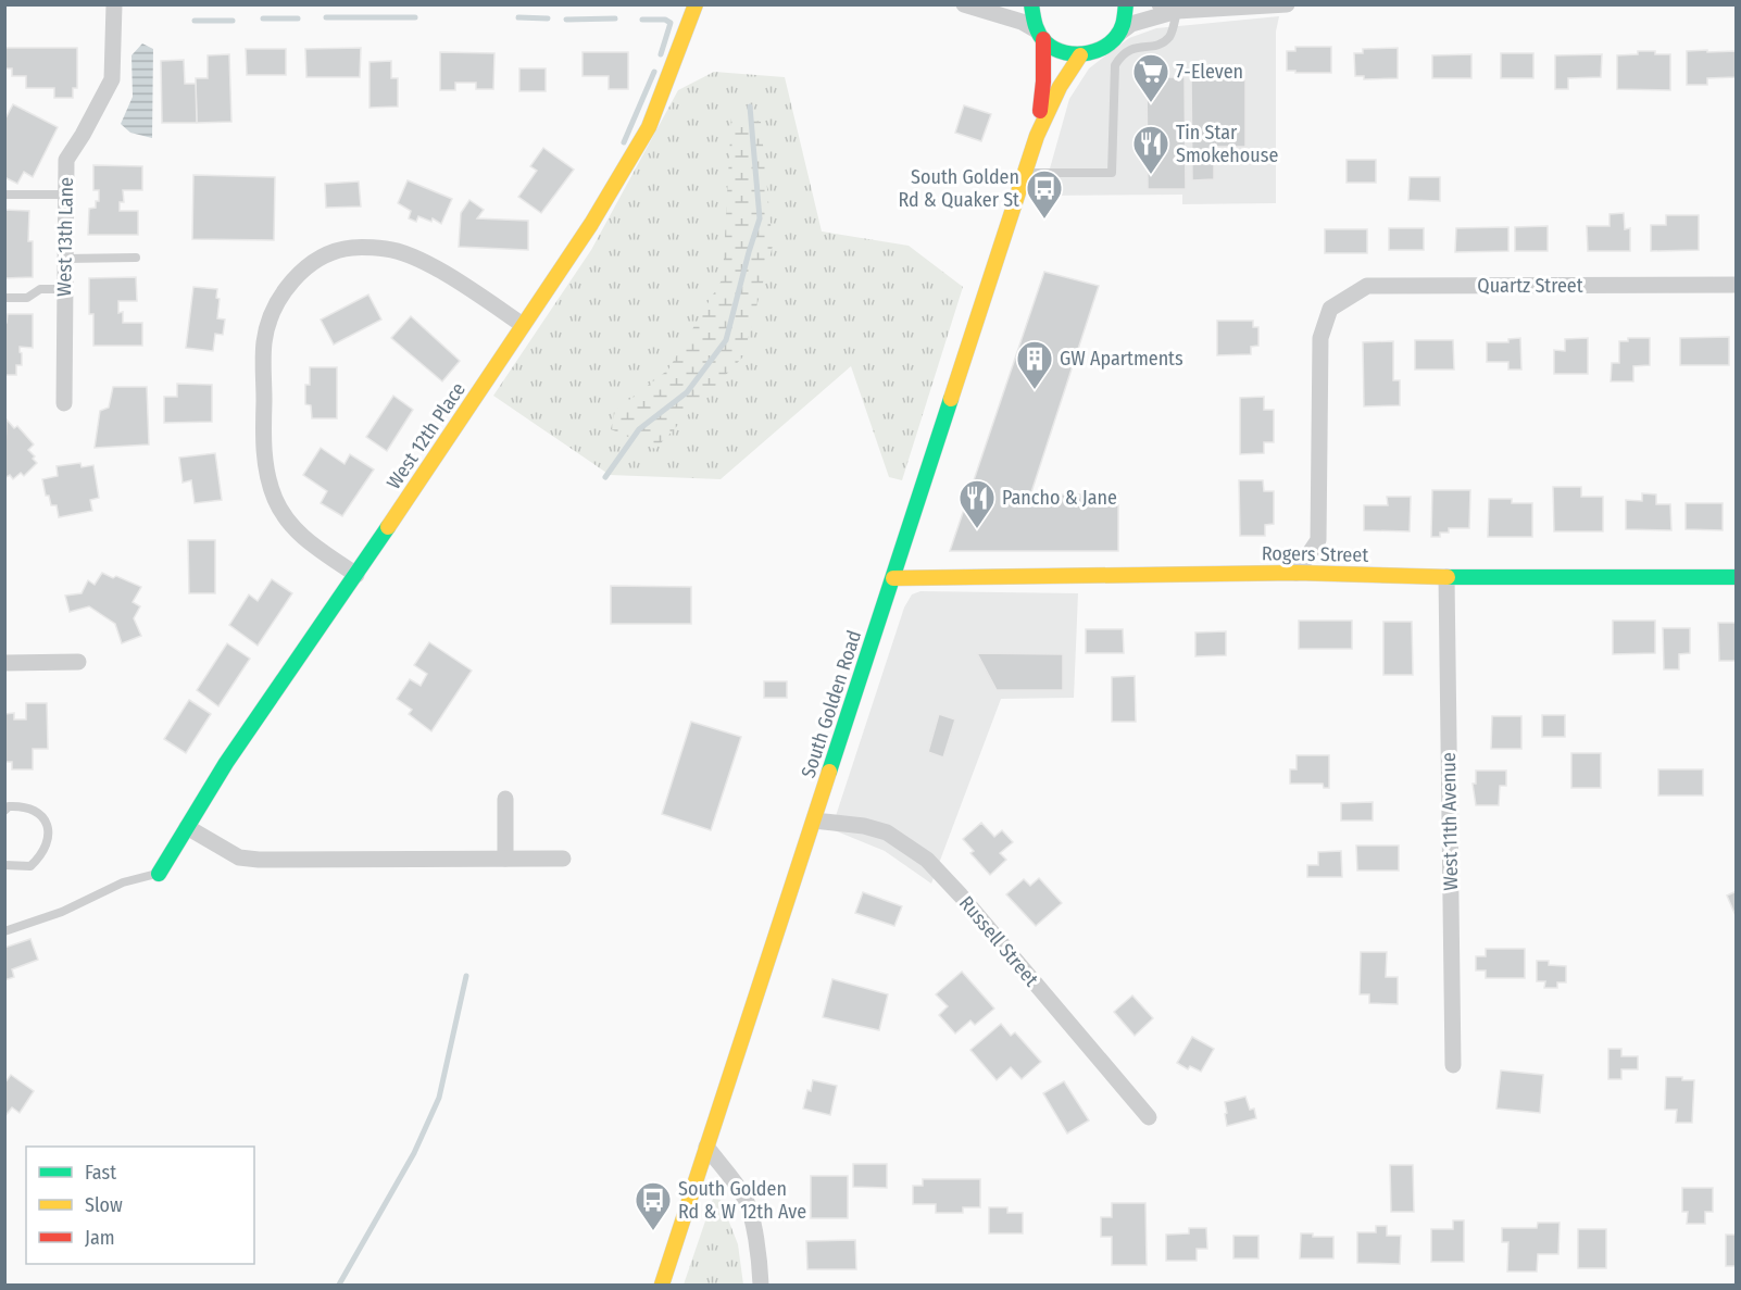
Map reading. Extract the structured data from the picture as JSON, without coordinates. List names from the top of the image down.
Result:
{
  "streets": {
    "street": [
      "West 13th Lane",
      "Quartz Street",
      "West 12th Place",
      "Rogers Street",
      "South Golden Road",
      "West 11th Avenue",
      "Russell Street"
    ]
  },
  "crossings": [
    ["Quartz Street", "Rogers Street"],
    ["Rogers Street", "South Golden Road"],
    ["Rogers Street", "West 11th Avenue"],
    ["South Golden Road", "Russell Street"]
  ],
  "places": {
    "supermarket": ["7-Eleven"],
    "restaurant": ["Tin Star Smokehouse", "Pancho & Jane"],
    "bus stop": ["South Golden Rd & Quaker St", "South Golden Rd & W 12th Ave"],
    "building": ["GW Apartments"]
  },
  "legend": ["Fast", "Slow", "Jam"]
}
